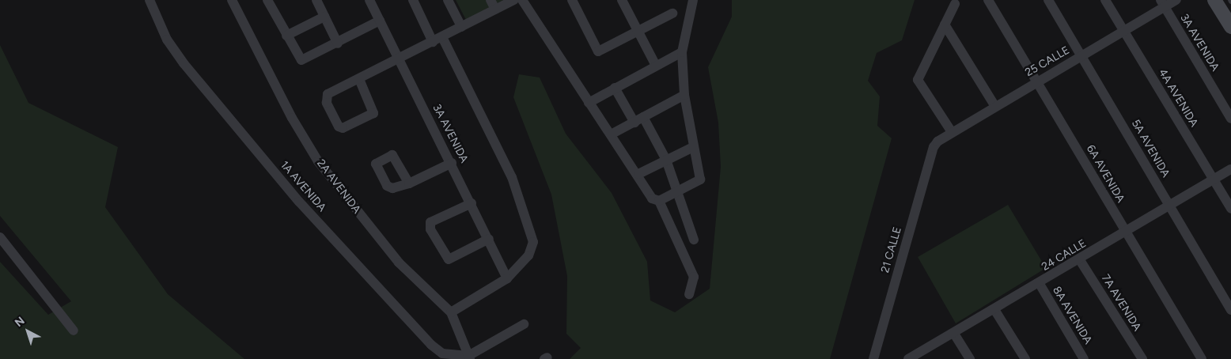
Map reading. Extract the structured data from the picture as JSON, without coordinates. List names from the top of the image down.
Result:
{
  "streets": {
    "street": [
      "3A AVENIDA",
      "25 CALLE",
      "4A AVENIDA",
      "5A AVENIDA",
      "6A AVENIDA",
      "1A AVENIDA",
      "2A AVENIDA",
      "21 CALLE",
      "24 CALLE",
      "7A AVENIDA",
      "8A AVENIDA"
    ]
  },
  "crossings": [
    ["3A AVENIDA", "25 CALLE"],
    ["25 CALLE", "4A AVENIDA"],
    ["25 CALLE", "5A AVENIDA"],
    ["25 CALLE", "6A AVENIDA"],
    ["25 CALLE", "21 CALLE"],
    ["4A AVENIDA", "24 CALLE"],
    ["5A AVENIDA", "24 CALLE"],
    ["6A AVENIDA", "24 CALLE"],
    ["1A AVENIDA", "2A AVENIDA"],
    ["24 CALLE", "7A AVENIDA"],
    ["24 CALLE", "8A AVENIDA"]
  ],
  "north": "top left"
}
